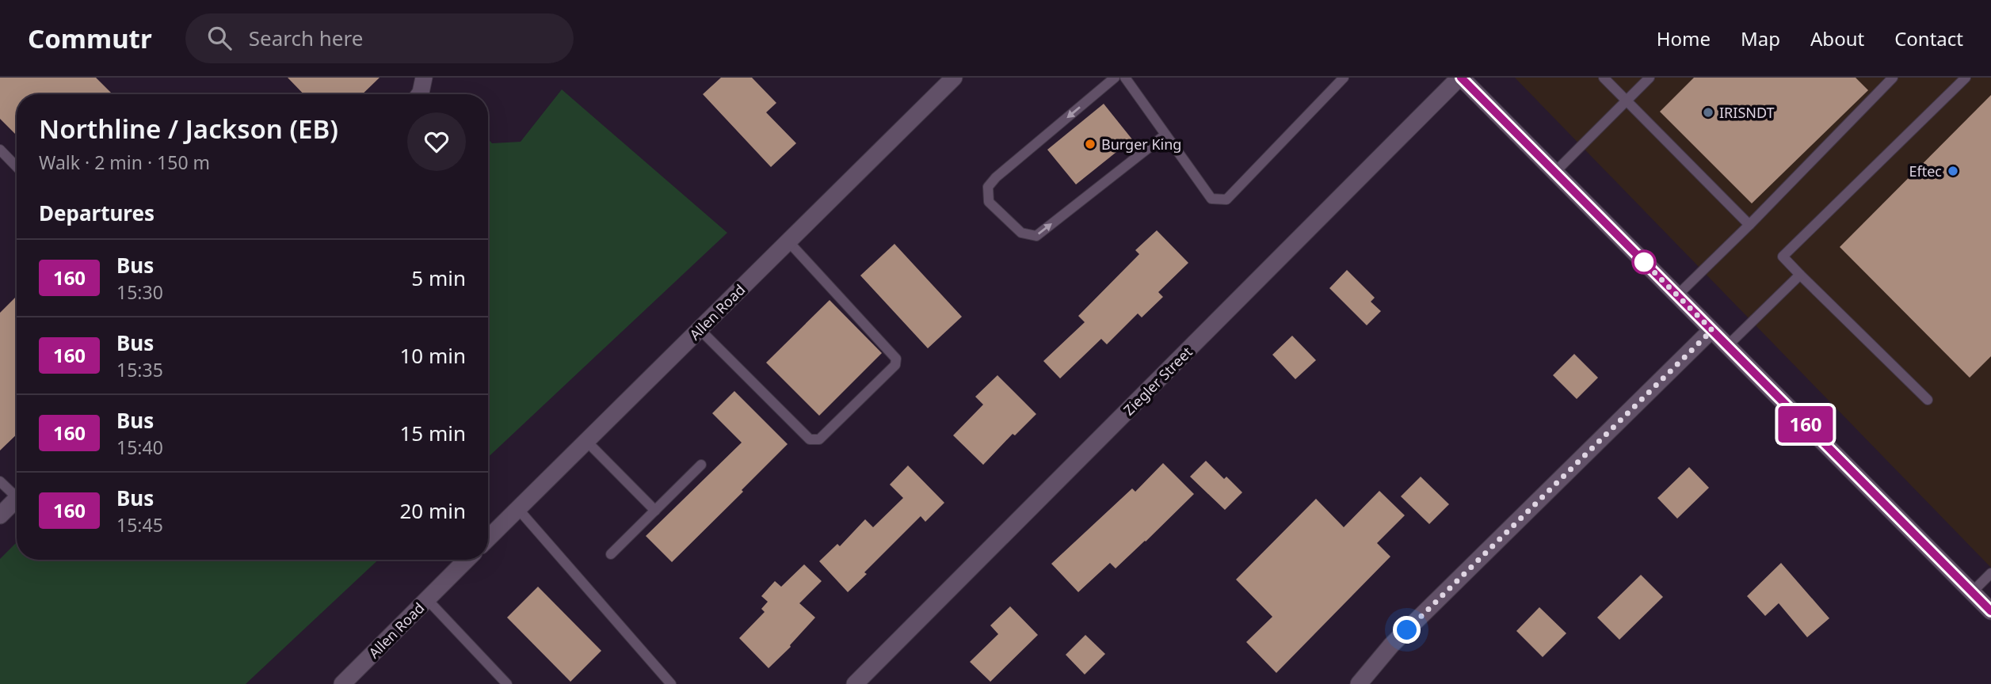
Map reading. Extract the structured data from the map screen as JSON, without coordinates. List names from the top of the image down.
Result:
{
  "streets": {
    "main road": ["Allen Road", "Ziegler Street"]
  },
  "places": ["IRISNDT", "Burger King", "Eftec"],
  "lines": ["bus line 160"],
  "page": {
    "header": "Commutr",
    "search": "Search here",
    "nav": [
      "Home",
      "Map",
      "About",
      "Contact"
    ],
    "on_map": "160",
    "heading": [
      ["Northline / Jackson (EB)", "Walk · 2 min · 150 m"],
      "Departures"
    ],
    "list": [
      {
        "mark": "160",
        "name": "Bus",
        "note": "15:30",
        "value": "5 min"
      },
      {
        "mark": "160",
        "name": "Bus",
        "note": "15:35",
        "value": "10 min"
      },
      {
        "mark": "160",
        "name": "Bus",
        "note": "15:40",
        "value": "15 min"
      },
      {
        "mark": "160",
        "name": "Bus",
        "note": "15:45",
        "value": "20 min"
      }
    ]
  }
}
